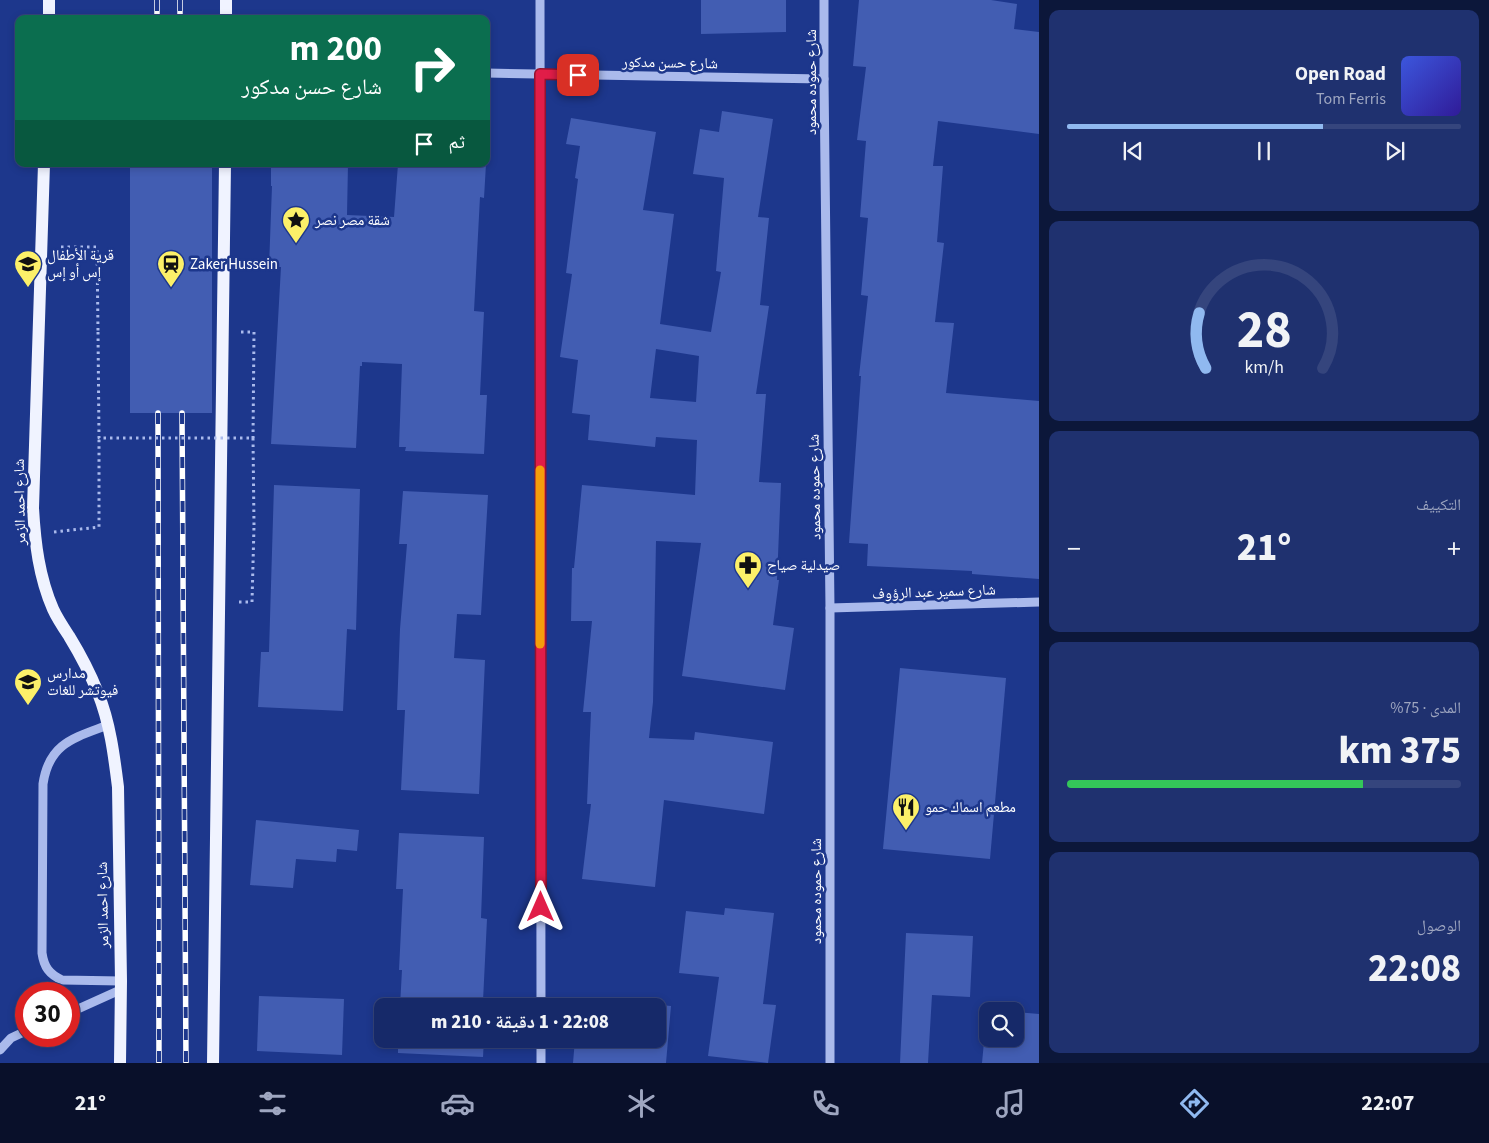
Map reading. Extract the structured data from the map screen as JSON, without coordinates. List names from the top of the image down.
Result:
{
  "streets": {
    "main road": ["شارع احمد الزمر"],
    "street": ["شارع حسن مدكور", "شارع حموده محمود", "شارع سمير عبد الرؤوف"]
  },
  "crossings": [
    ["شارع حسن مدكور", "شارع حموده محمود"],
    ["شارع حموده محمود", "شارع سمير عبد الرؤوف"]
  ],
  "places": {
    "place": ["شقة مصر نصر"],
    "school or university": ["قرية الأطفال إس أو إس", "مدارس فيوتشر للغات"],
    "station": ["Zaker Hussein"],
    "pharmacy": ["صيدلية صياح"],
    "restaurant": ["مطعم اسماك حمو"]
  },
  "page": {
    "turn": ["200 m", "شارع حسن مدكور"],
    "song": ["Open Road", "Tom Ferris"],
    "then": "ثم",
    "tile": [
      "التكييف",
      ["المدى · 75%", "375 km"],
      ["الوصول", "22:08"]
    ],
    "heat": ["−", "21°", "+"],
    "limit": "30",
    "trip": "22:08 · 1 دقيقة · 210 m",
    "tabs": ["22:07", "21°"],
    "gauge": ["28", "km/h"]
  }
}
